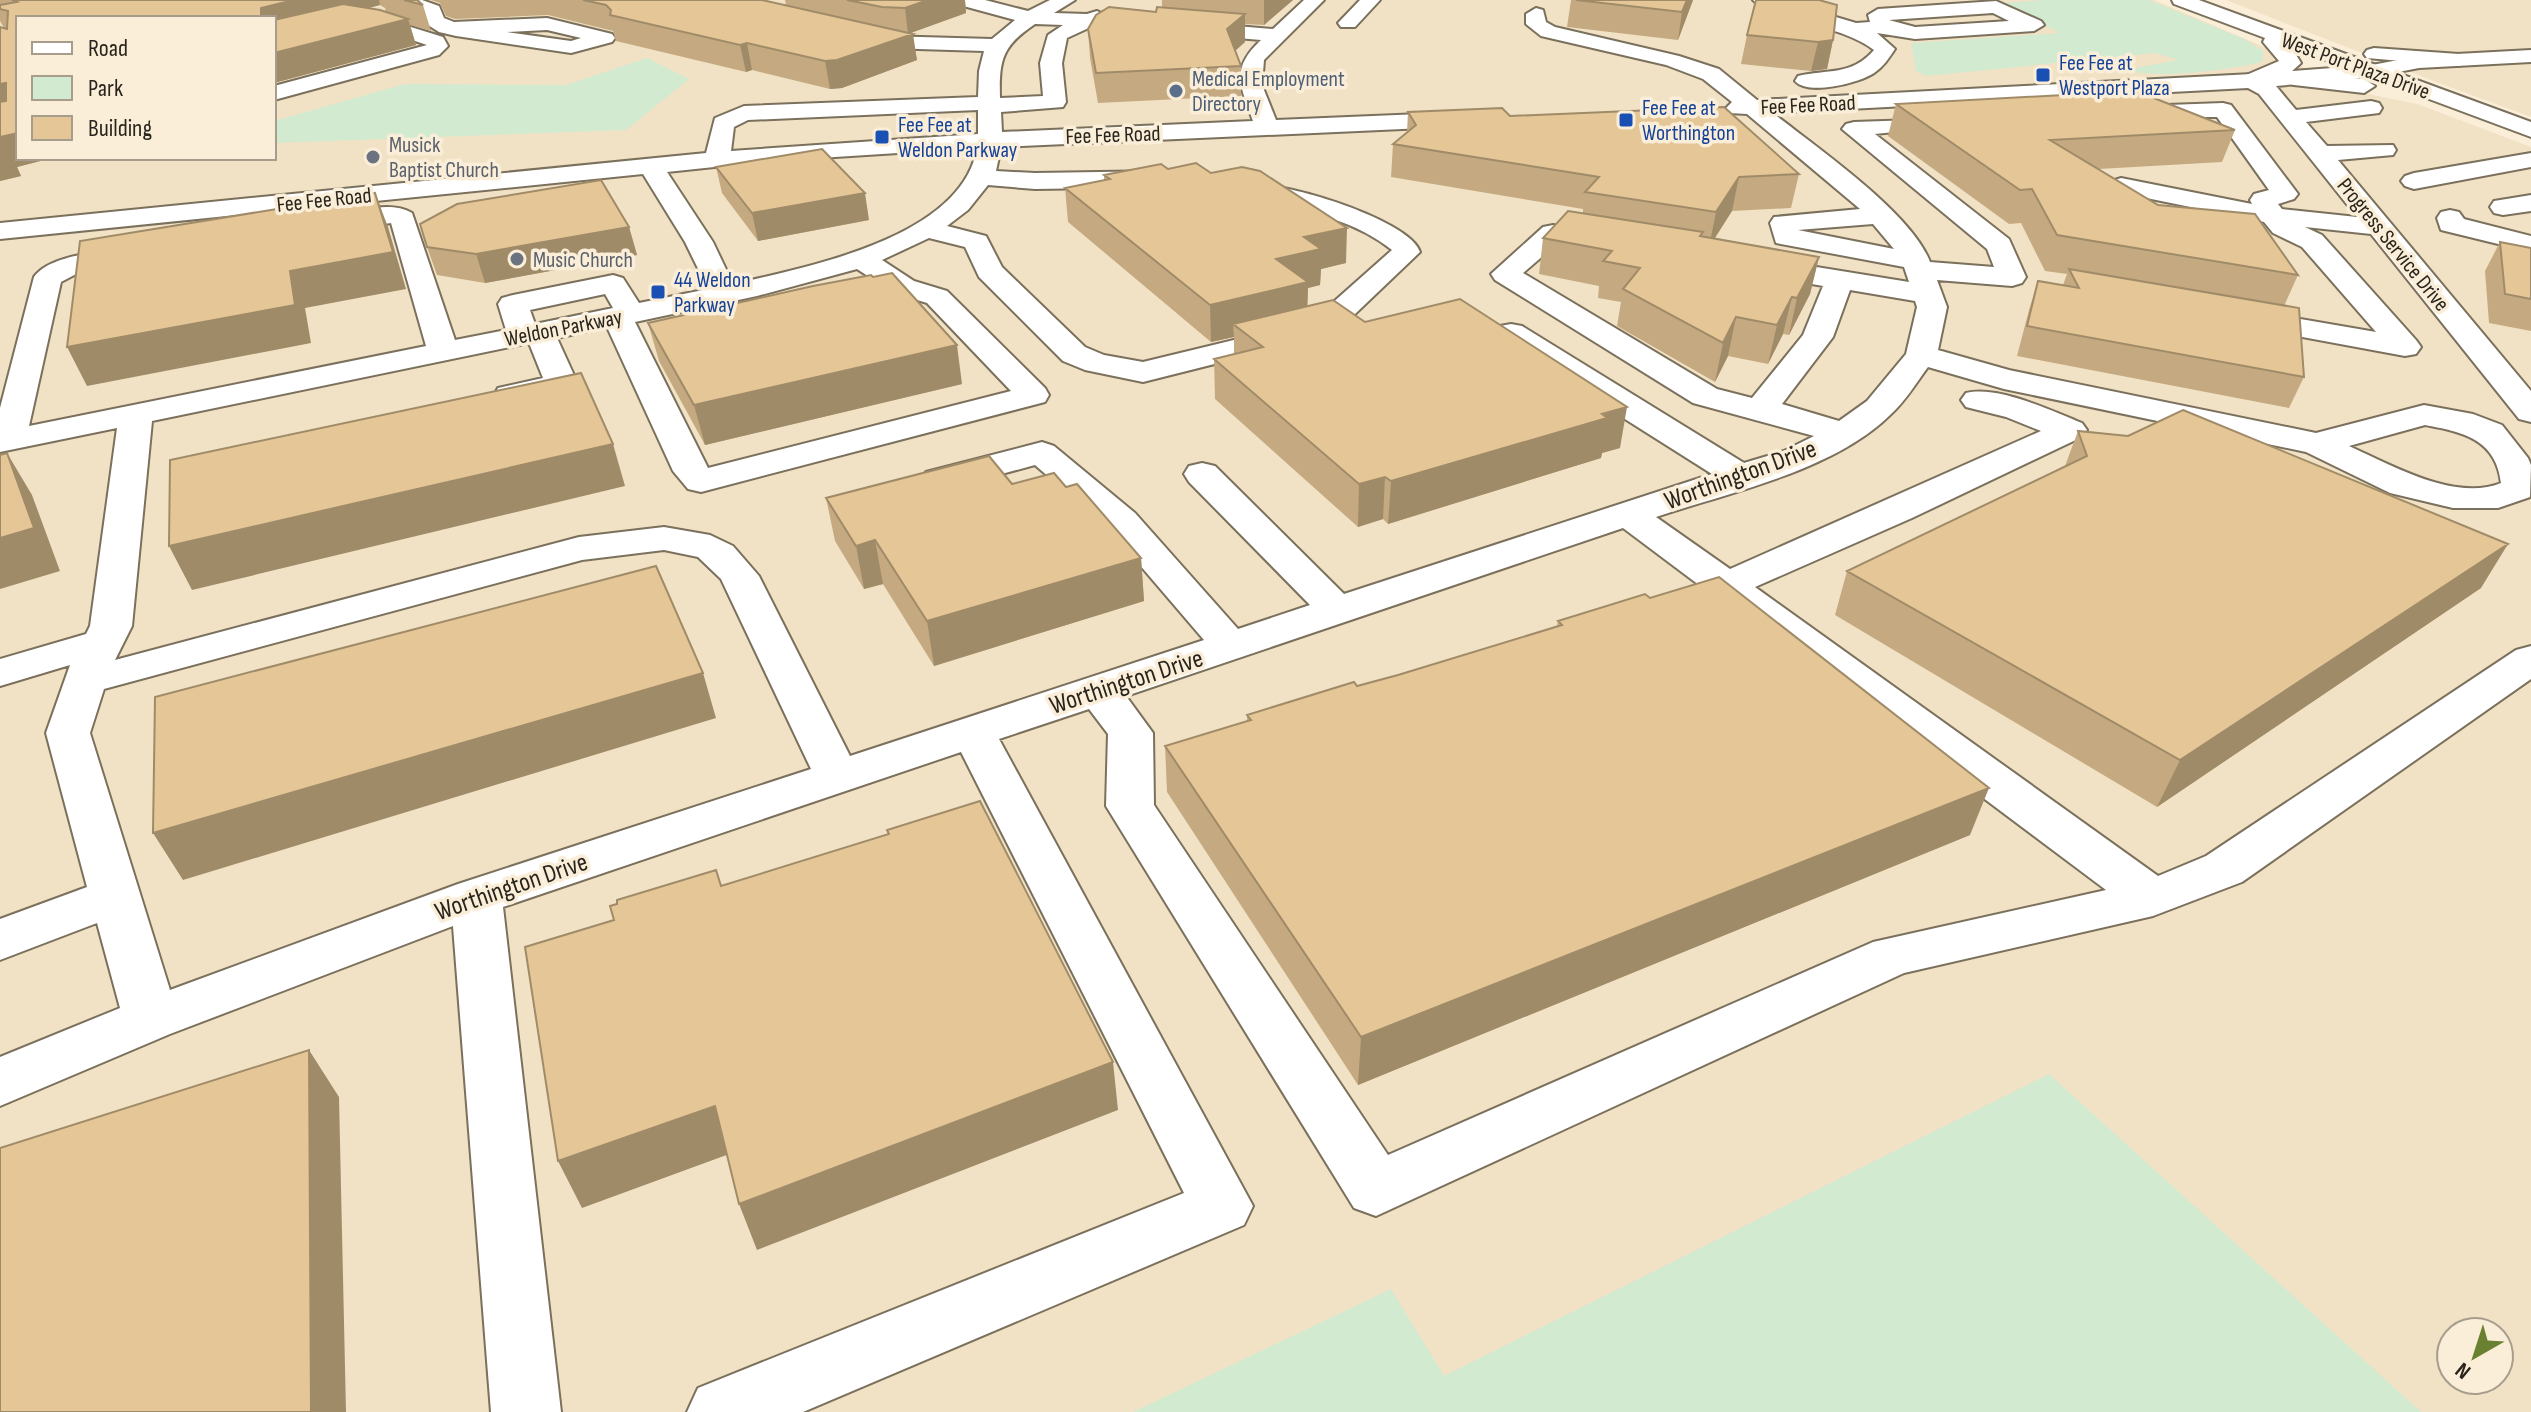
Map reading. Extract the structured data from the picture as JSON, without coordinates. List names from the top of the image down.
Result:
{
  "streets": {
    "street": [
      "West Port Plaza Drive",
      "Fee Fee Road",
      "Progress Service Drive",
      "Weldon Parkway",
      "Worthington Drive"
    ]
  },
  "crossings": [
    ["West Port Plaza Drive", "Fee Fee Road"],
    ["Fee Fee Road", "Progress Service Drive"],
    ["Fee Fee Road", "Weldon Parkway"]
  ],
  "places": {
    "transit": [
      "Fee Fee at Westport Plaza",
      "Fee Fee at Worthington",
      "Fee Fee at Weldon Parkway",
      "44 Weldon Parkway"
    ],
    "other": ["Medical Employment Directory", "Musick Baptist Church", "Music Church"]
  },
  "legend": ["Road", "Park", "Building"],
  "north": "bottom left"
}
